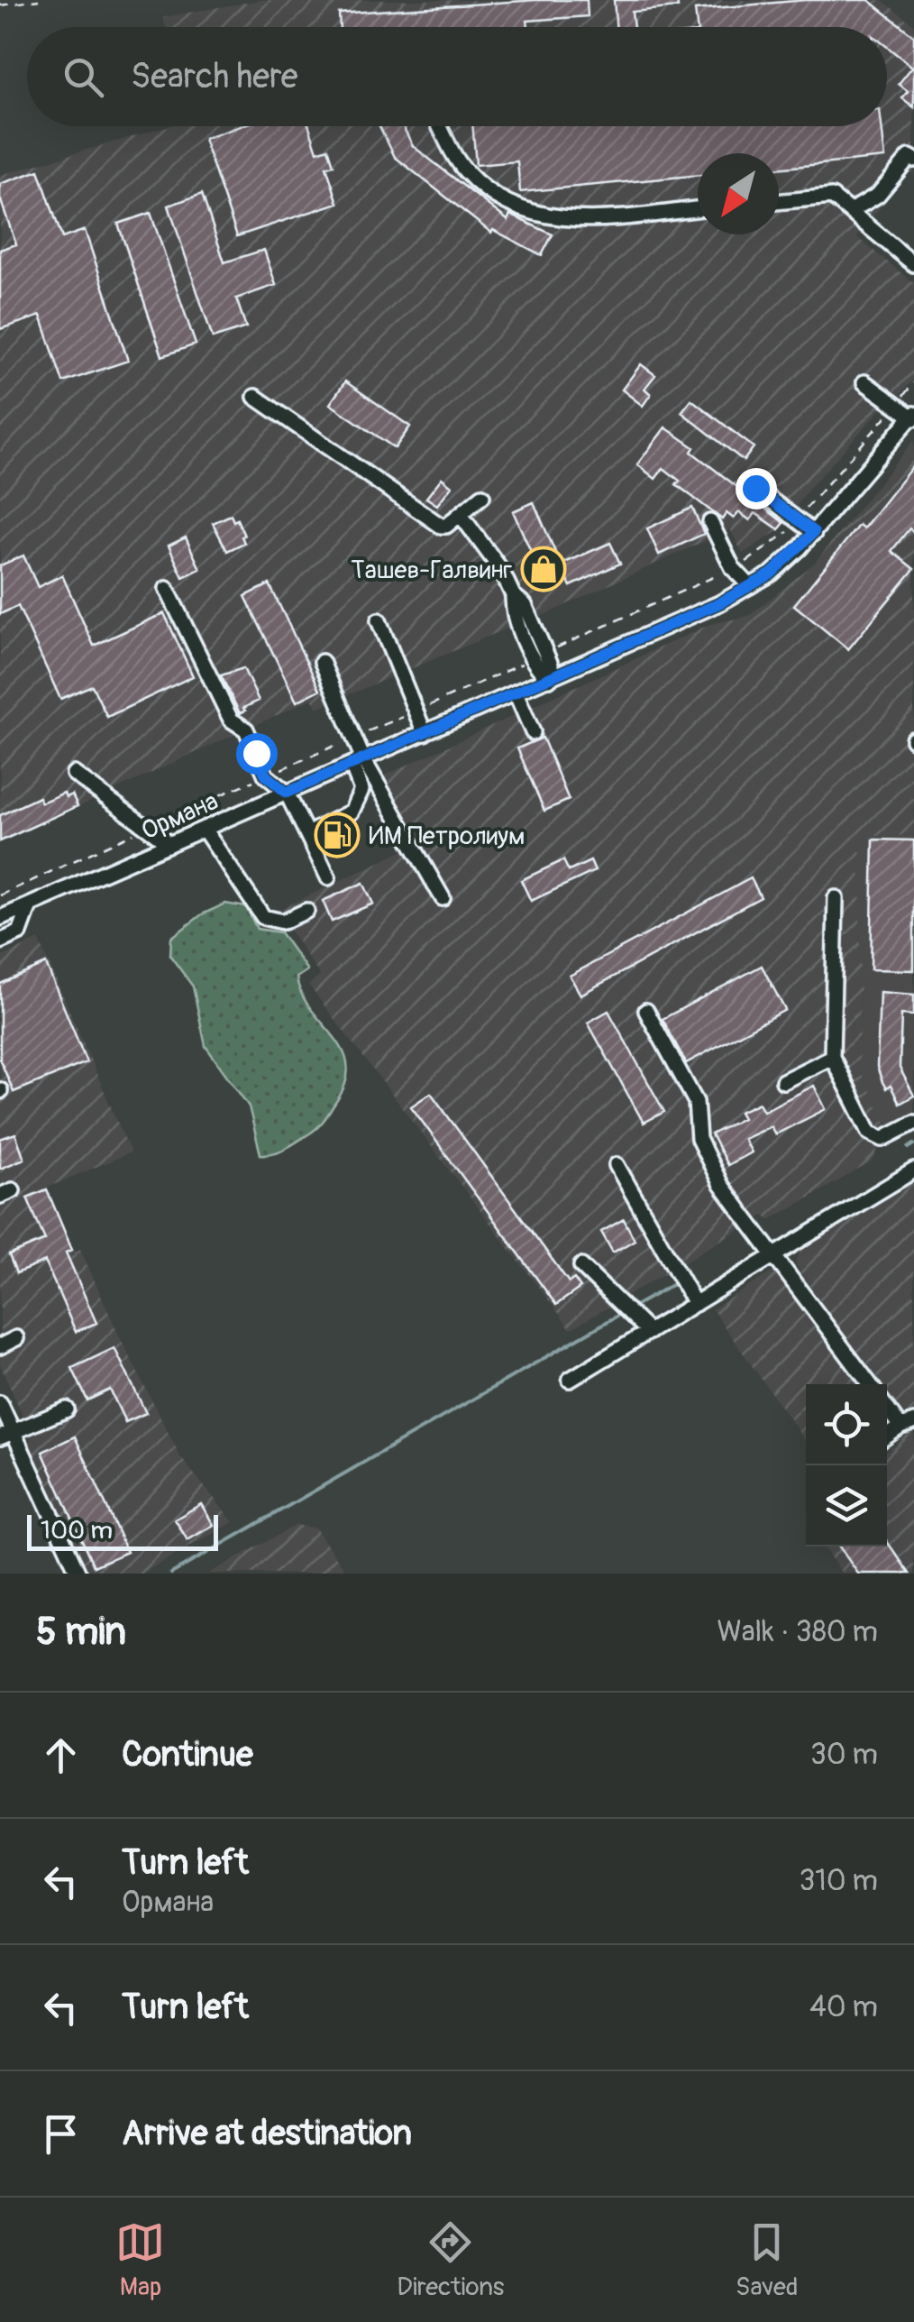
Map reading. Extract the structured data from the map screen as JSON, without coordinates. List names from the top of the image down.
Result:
{
  "streets": {
    "street": ["Ормана"]
  },
  "places": {
    "shop": ["Ташев-Галвинг"],
    "fuel station": ["ИМ Петролиум"]
  },
  "scale_bar": "100 m",
  "north": "bottom left",
  "page": {
    "search": "Search here",
    "scale": "100 m",
    "heading": ["5 min", "Walk · 380 m"],
    "list": [
      ["Continue", "30 m"],
      ["Turn left", "Ормана", "310 m"],
      ["Turn left", "40 m"],
      "Arrive at destination"
    ],
    "nav": ["Map", "Directions", "Saved"]
  }
}
